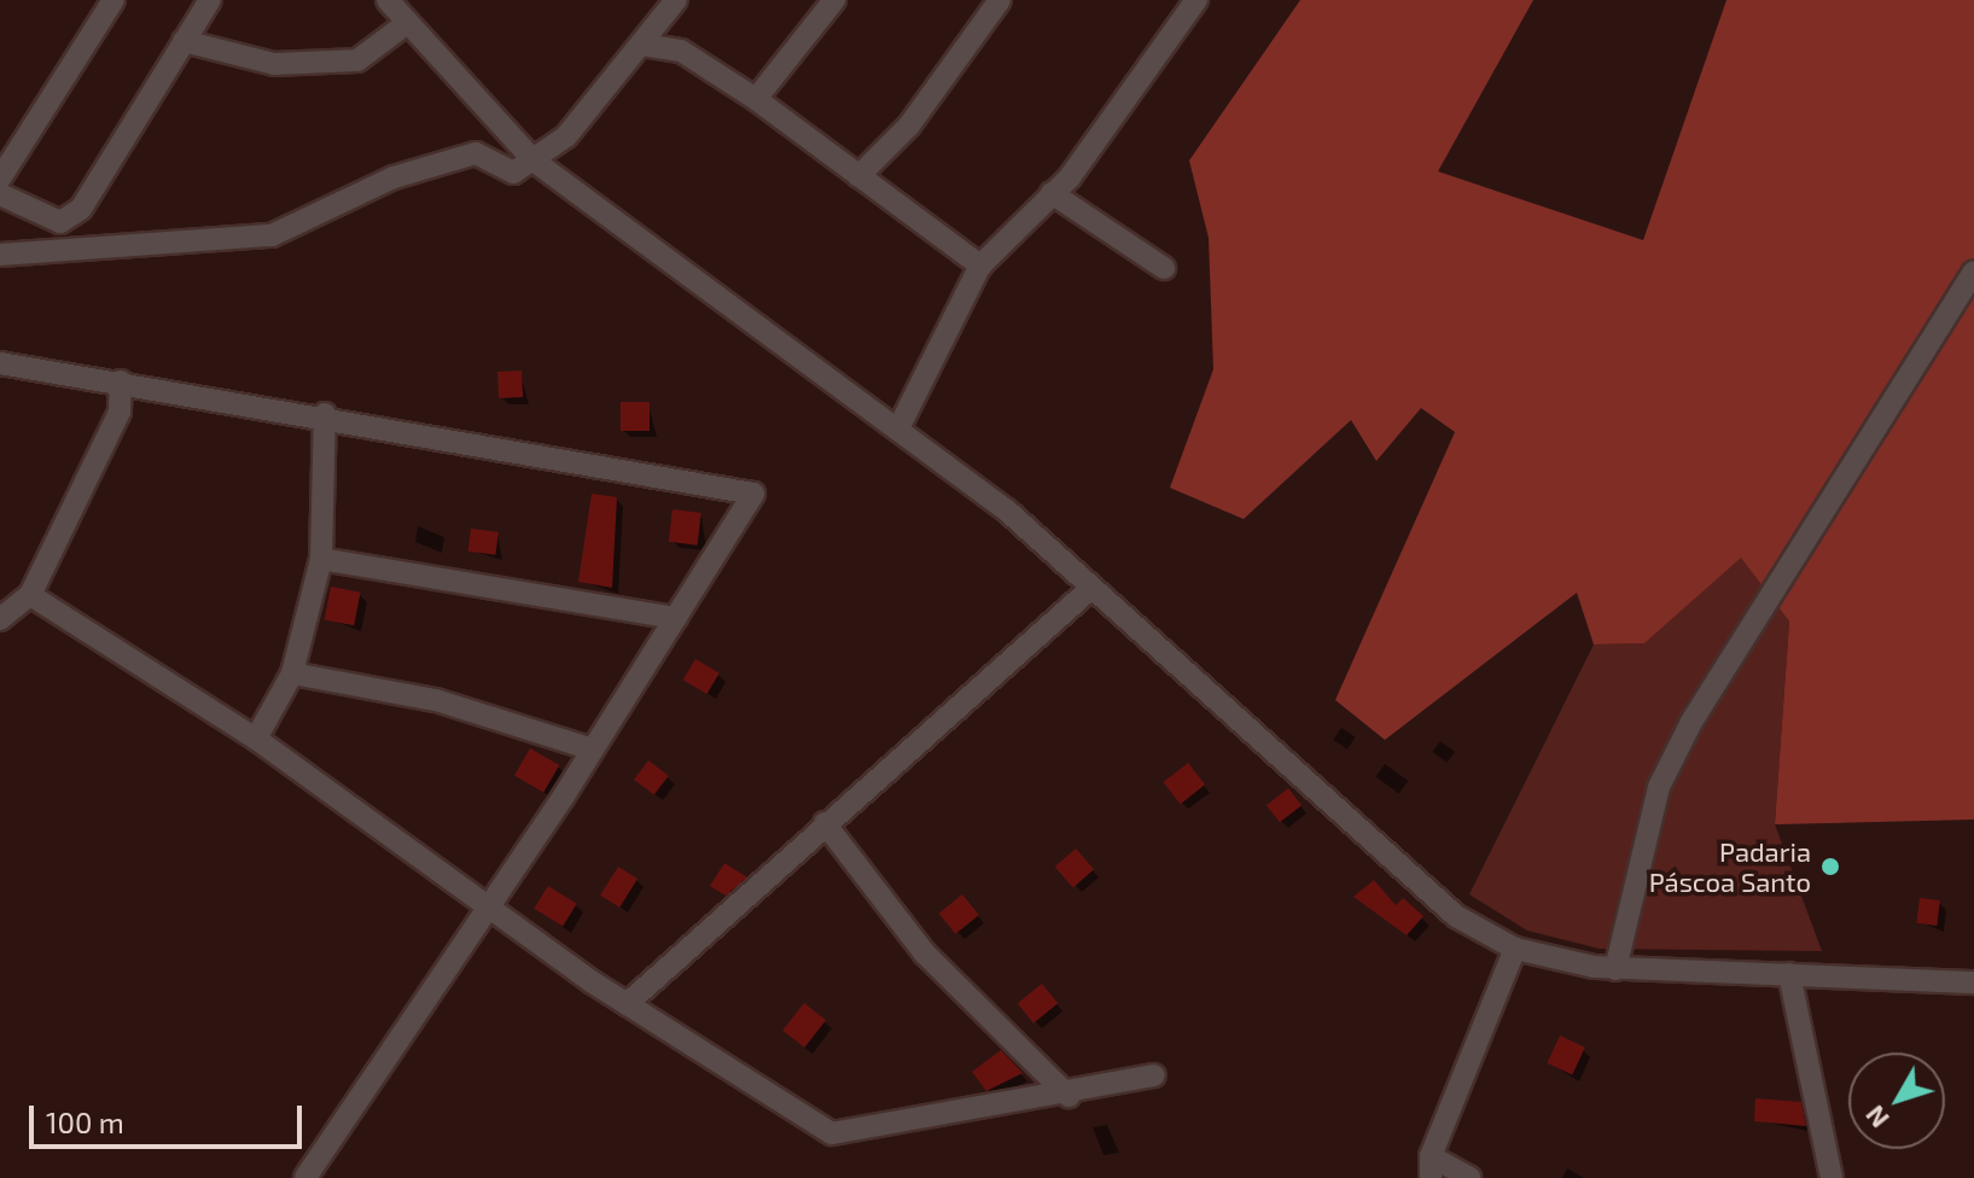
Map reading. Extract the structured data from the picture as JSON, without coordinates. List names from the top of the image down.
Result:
{
  "places": ["Padaria Páscoa Santo"],
  "scale_bar": "100 m",
  "north": "bottom left"
}
